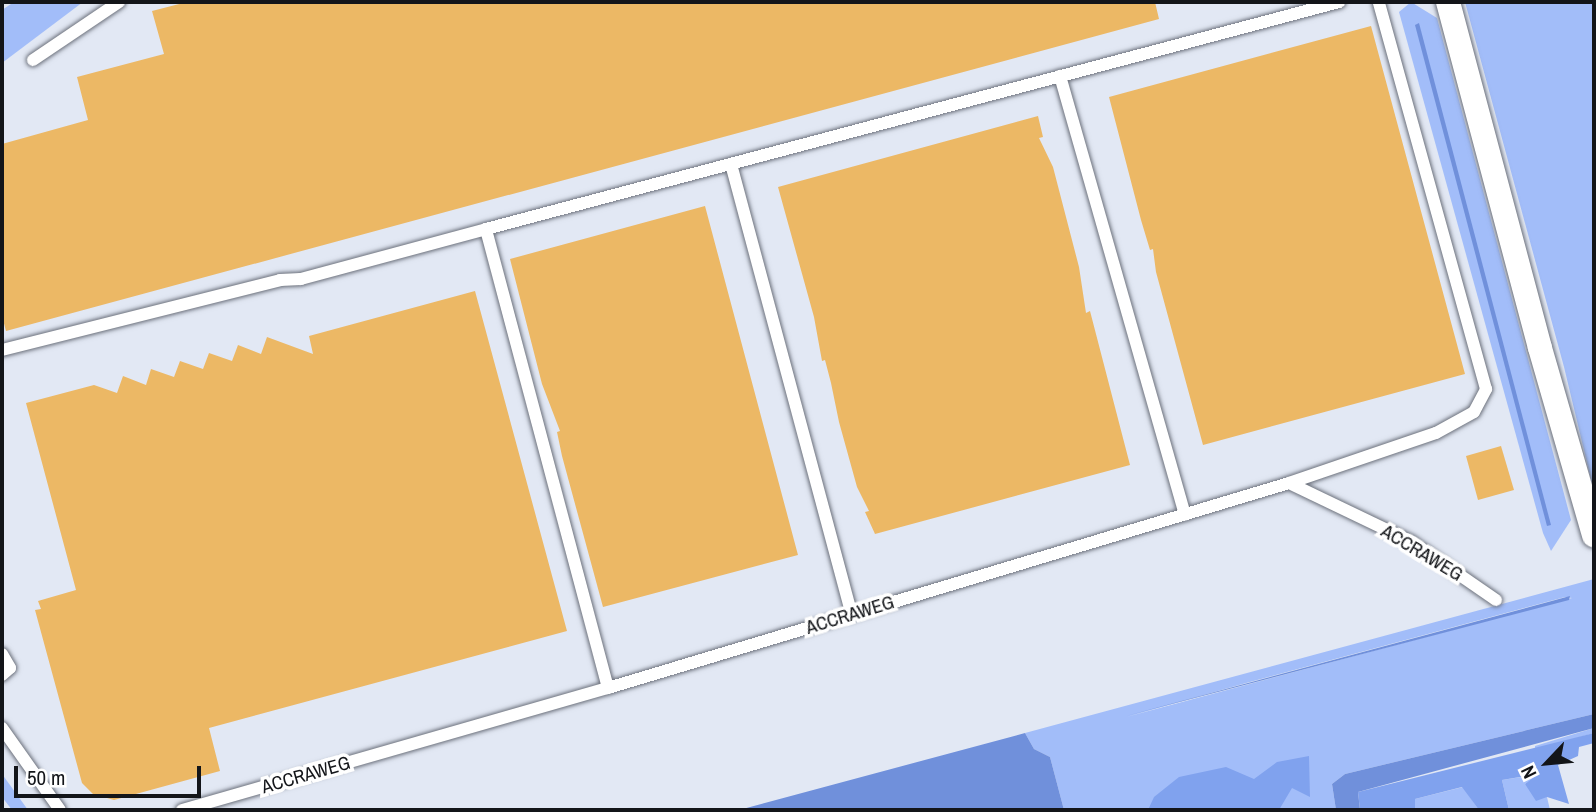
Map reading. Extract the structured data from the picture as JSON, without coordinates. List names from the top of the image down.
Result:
{
  "streets": {
    "lane": ["ACCRAWEG"]
  },
  "scale_bar": "50 m",
  "north": "bottom left"
}
